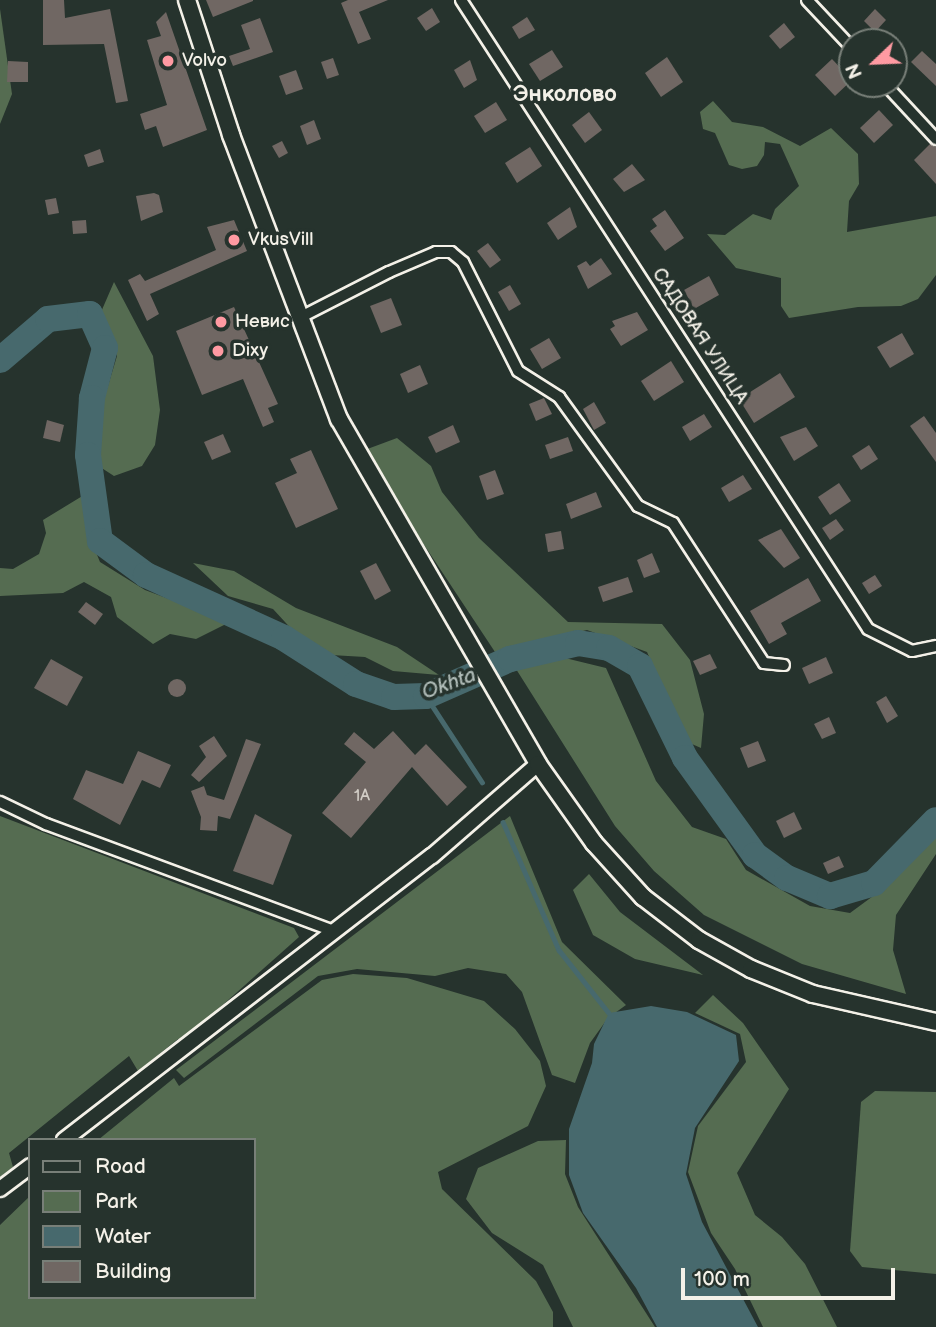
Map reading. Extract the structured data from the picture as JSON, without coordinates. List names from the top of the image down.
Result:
{
  "streets": {
    "street": ["САДОВАЯ УЛИЦА"]
  },
  "districts": ["Энколово"],
  "water": ["Okhta"],
  "places": [
    "Volvo",
    "VkusVill",
    "Невис",
    "Dixy"
  ],
  "house_numbers": ["1А"],
  "legend": [
    "Road",
    "Park",
    "Water",
    "Building"
  ],
  "scale_bar": "100 m",
  "north": "bottom left"
}
